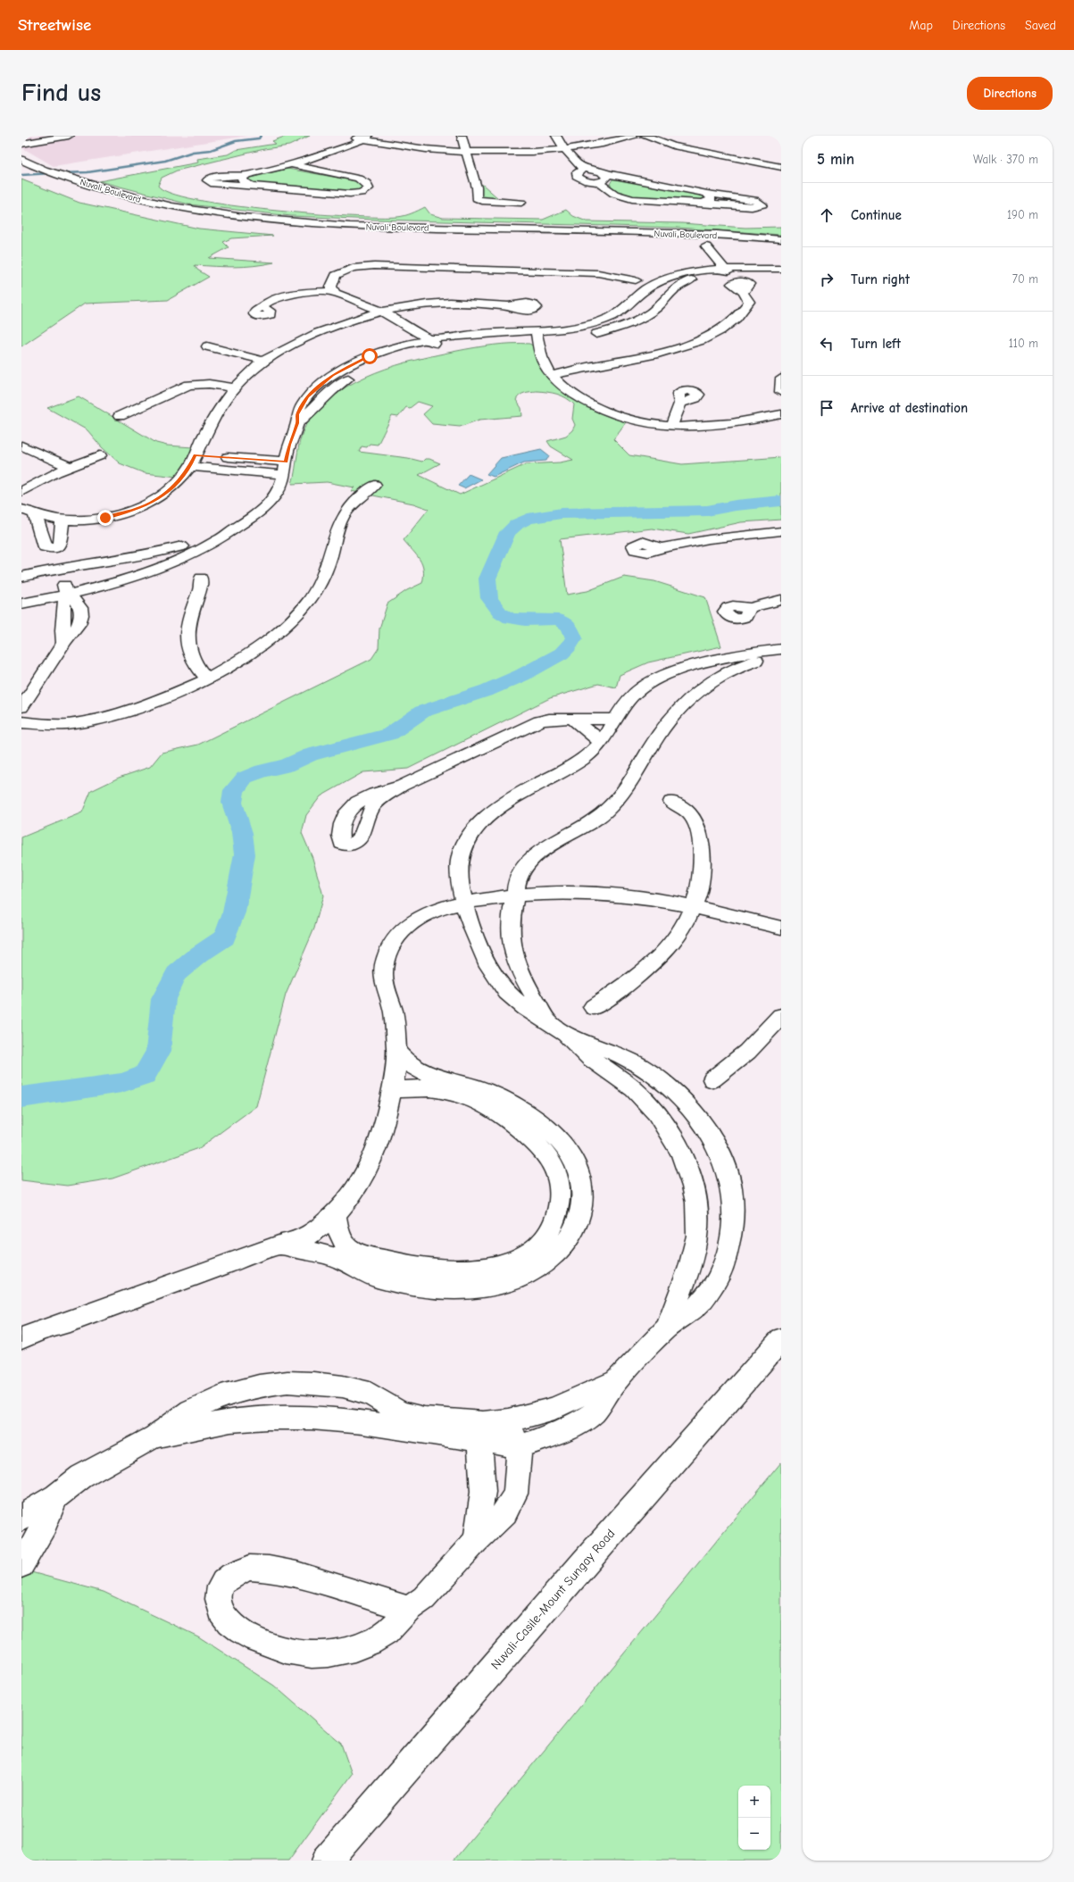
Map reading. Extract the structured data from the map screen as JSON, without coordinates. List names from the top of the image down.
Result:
{
  "streets": {
    "main road": ["Nuvali Boulevard", "Nuvali-Casile-Mount Sungay Road"]
  },
  "page": {
    "header": "Streetwise",
    "nav": ["Map", "Directions", "Saved"],
    "buttons": "Directions",
    "title": "Find us",
    "heading": ["5 min", "Walk · 370 m"],
    "list": [
      ["Continue", "190 m"],
      ["Turn right", "70 m"],
      ["Turn left", "110 m"],
      "Arrive at destination"
    ],
    "map_buttons": ["+", "−"]
  }
}
